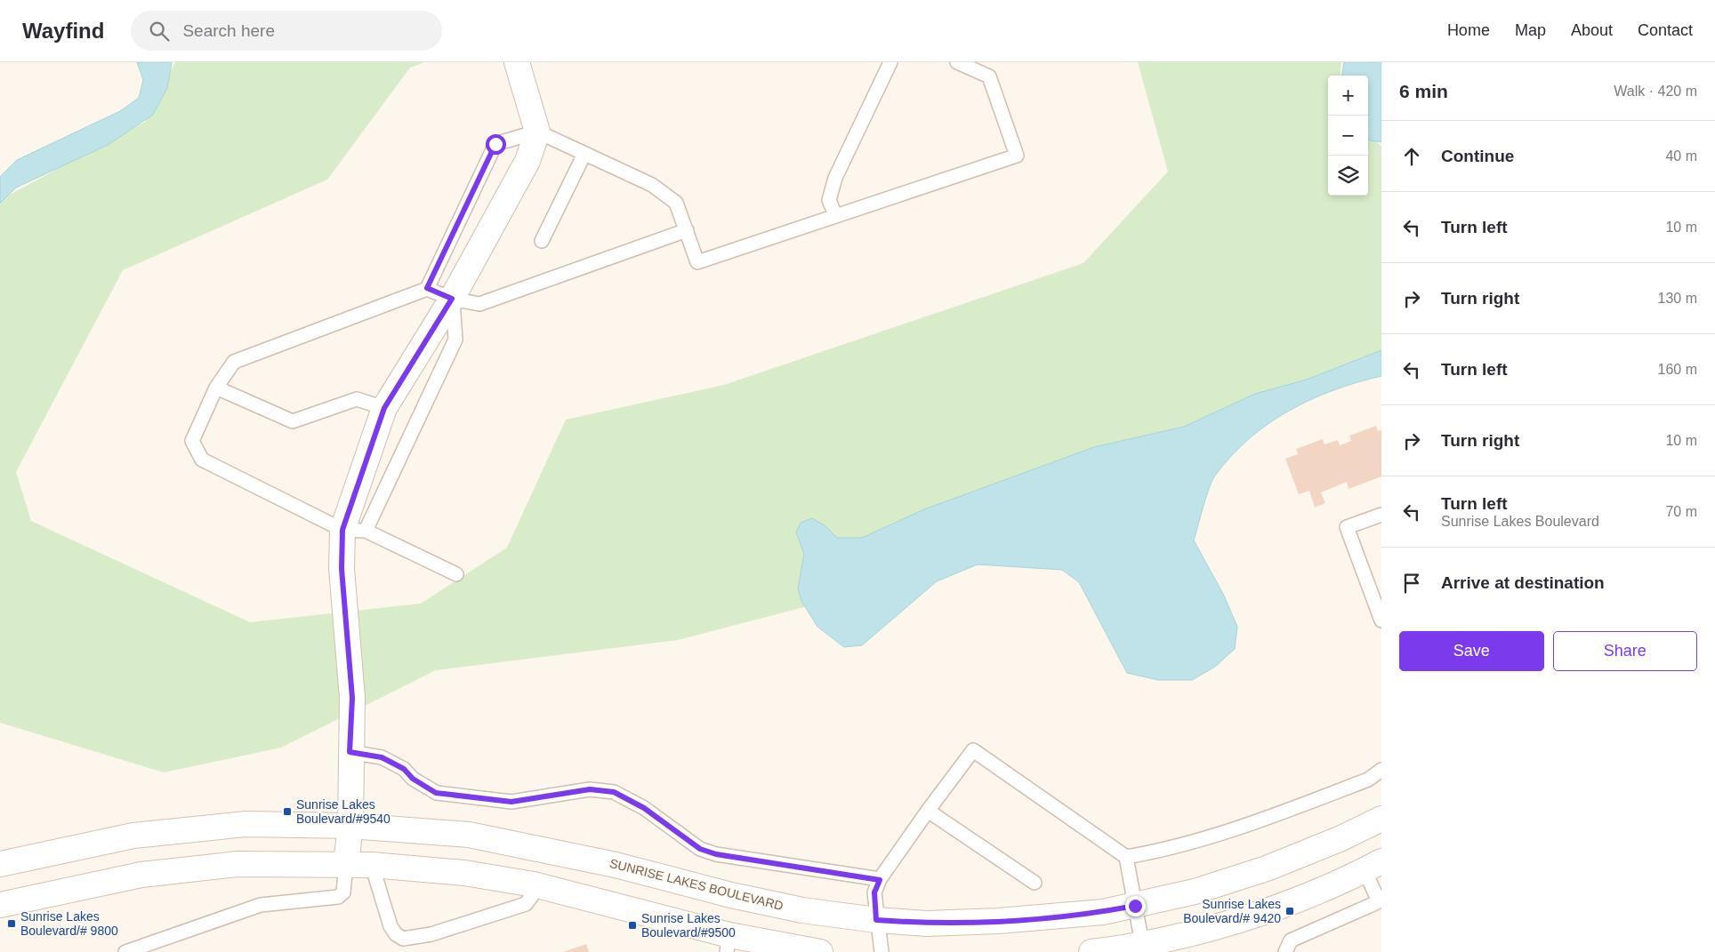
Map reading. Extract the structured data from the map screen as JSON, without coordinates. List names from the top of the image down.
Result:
{
  "streets": {
    "street": ["SUNRISE LAKES BOULEVARD"]
  },
  "places": {
    "transit": [
      "Sunrise Lakes Boulevard/#9540",
      "Sunrise Lakes Boulevard/# 9420",
      "Sunrise Lakes Boulevard/# 9800",
      "Sunrise Lakes Boulevard/#9500"
    ]
  },
  "page": {
    "header": "Wayfind",
    "search": "Search here",
    "nav": [
      "Home",
      "Map",
      "About",
      "Contact"
    ],
    "heading": ["6 min", "Walk · 420 m"],
    "map_buttons": ["+", "−"],
    "list": [
      ["Continue", "40 m"],
      ["Turn left", "10 m"],
      ["Turn right", "130 m"],
      ["Turn left", "160 m"],
      ["Turn right", "10 m"],
      ["Turn left", "Sunrise Lakes Boulevard", "70 m"],
      "Arrive at destination"
    ],
    "buttons": ["Save", "Share"]
  }
}
